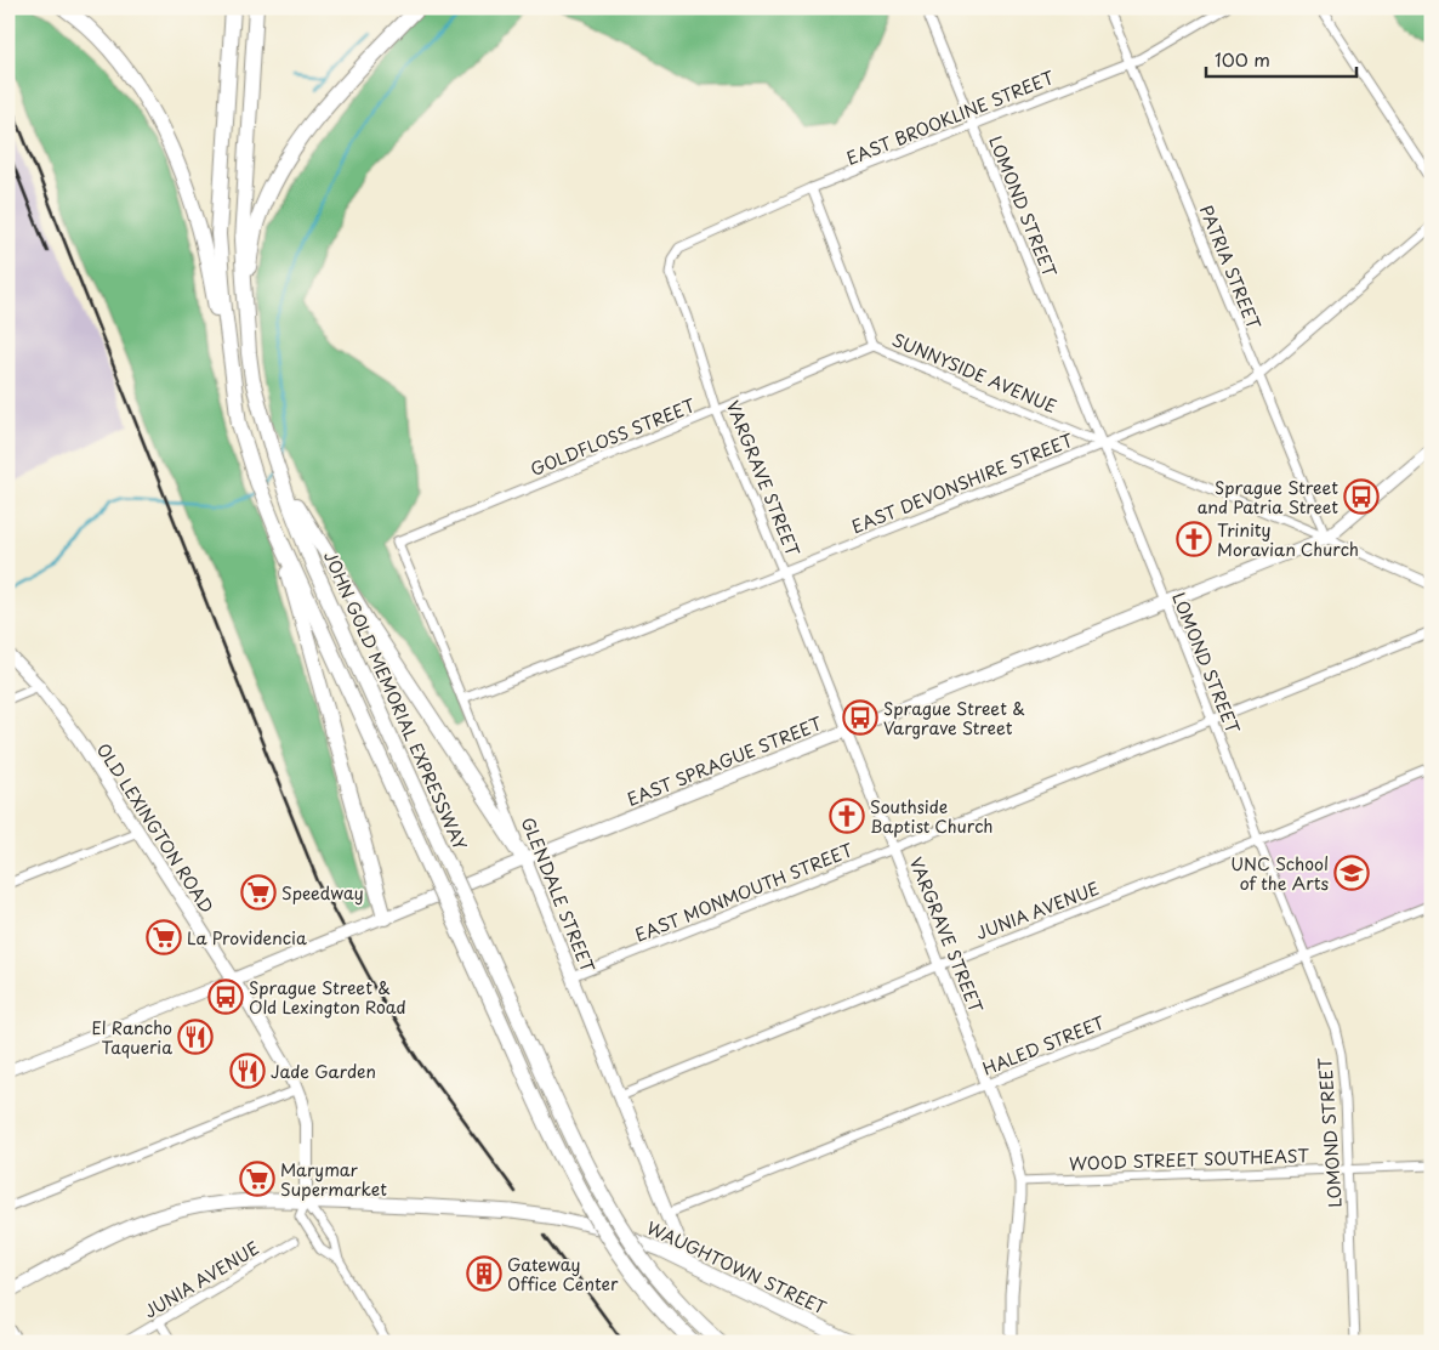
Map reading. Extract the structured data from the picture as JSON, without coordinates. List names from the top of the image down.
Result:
{
  "streets": {
    "highway": ["JOHN GOLD MEMORIAL EXPRESSWAY"],
    "main road": [
      "EAST SPRAGUE STREET",
      "OLD LEXINGTON ROAD",
      "GLENDALE STREET",
      "WAUGHTOWN STREET"
    ],
    "street": [
      "EAST BROOKLINE STREET",
      "LOMOND STREET",
      "PATRIA STREET",
      "SUNNYSIDE AVENUE",
      "GOLDFLOSS STREET",
      "VARGRAVE STREET",
      "EAST DEVONSHIRE STREET",
      "EAST MONMOUTH STREET",
      "JUNIA AVENUE",
      "HALED STREET",
      "WOOD STREET SOUTHEAST"
    ]
  },
  "crossings": [
    ["EAST BROOKLINE STREET", "LOMOND STREET"],
    ["EAST BROOKLINE STREET", "PATRIA STREET"],
    ["EAST BROOKLINE STREET", "VARGRAVE STREET"],
    ["LOMOND STREET", "SUNNYSIDE AVENUE"],
    ["LOMOND STREET", "EAST DEVONSHIRE STREET"],
    ["LOMOND STREET", "EAST SPRAGUE STREET"],
    ["LOMOND STREET", "EAST MONMOUTH STREET"],
    ["LOMOND STREET", "JUNIA AVENUE"],
    ["LOMOND STREET", "HALED STREET"],
    ["LOMOND STREET", "WOOD STREET SOUTHEAST"],
    ["PATRIA STREET", "SUNNYSIDE AVENUE"],
    ["PATRIA STREET", "EAST DEVONSHIRE STREET"],
    ["PATRIA STREET", "EAST SPRAGUE STREET"],
    ["SUNNYSIDE AVENUE", "GOLDFLOSS STREET"],
    ["SUNNYSIDE AVENUE", "EAST DEVONSHIRE STREET"],
    ["SUNNYSIDE AVENUE", "EAST SPRAGUE STREET"],
    ["GOLDFLOSS STREET", "VARGRAVE STREET"],
    ["GOLDFLOSS STREET", "GLENDALE STREET"],
    ["VARGRAVE STREET", "EAST DEVONSHIRE STREET"],
    ["VARGRAVE STREET", "EAST SPRAGUE STREET"],
    ["VARGRAVE STREET", "EAST MONMOUTH STREET"],
    ["VARGRAVE STREET", "JUNIA AVENUE"],
    ["VARGRAVE STREET", "HALED STREET"],
    ["VARGRAVE STREET", "WOOD STREET SOUTHEAST"],
    ["EAST DEVONSHIRE STREET", "GLENDALE STREET"],
    ["EAST SPRAGUE STREET", "OLD LEXINGTON ROAD"],
    ["EAST SPRAGUE STREET", "GLENDALE STREET"],
    ["OLD LEXINGTON ROAD", "WAUGHTOWN STREET"],
    ["EAST MONMOUTH STREET", "GLENDALE STREET"],
    ["GLENDALE STREET", "JUNIA AVENUE"],
    ["GLENDALE STREET", "HALED STREET"],
    ["GLENDALE STREET", "WAUGHTOWN STREET"]
  ],
  "places": {
    "bus stop": ["Sprague Street and Patria Street", "Sprague Street & Vargrave Street", "Sprague Street & Old Lexington Road"],
    "church": ["Trinity Moravian Church", "Southside Baptist Church"],
    "school or university": ["UNC School of the Arts"],
    "supermarket": ["Speedway", "La Providencia", "Marymar Supermarket"],
    "restaurant": ["El Rancho Taqueria", "Jade Garden"],
    "building": ["Gateway Office Center"]
  },
  "scale_bar": "100 m"
}
